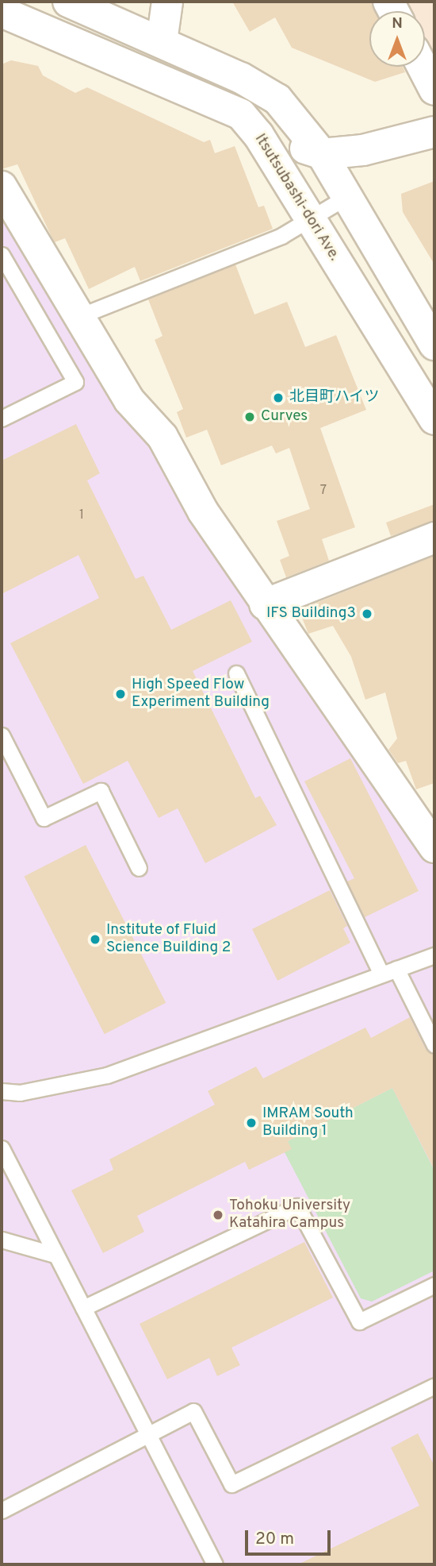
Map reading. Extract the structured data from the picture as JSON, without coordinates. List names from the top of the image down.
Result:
{
  "streets": {
    "street": ["Itsutsubashi-dori Ave."]
  },
  "places": [
    "北目町ハイツ",
    "Curves",
    "IFS Building3",
    "High Speed Flow Experiment Building",
    "Institute of Fluid Science Building 2",
    "IMRAM South Building 1",
    "Tohoku University Katahira Campus"
  ],
  "house_numbers": ["7", "1"],
  "scale_bar": "20 m",
  "north": "top"
}
